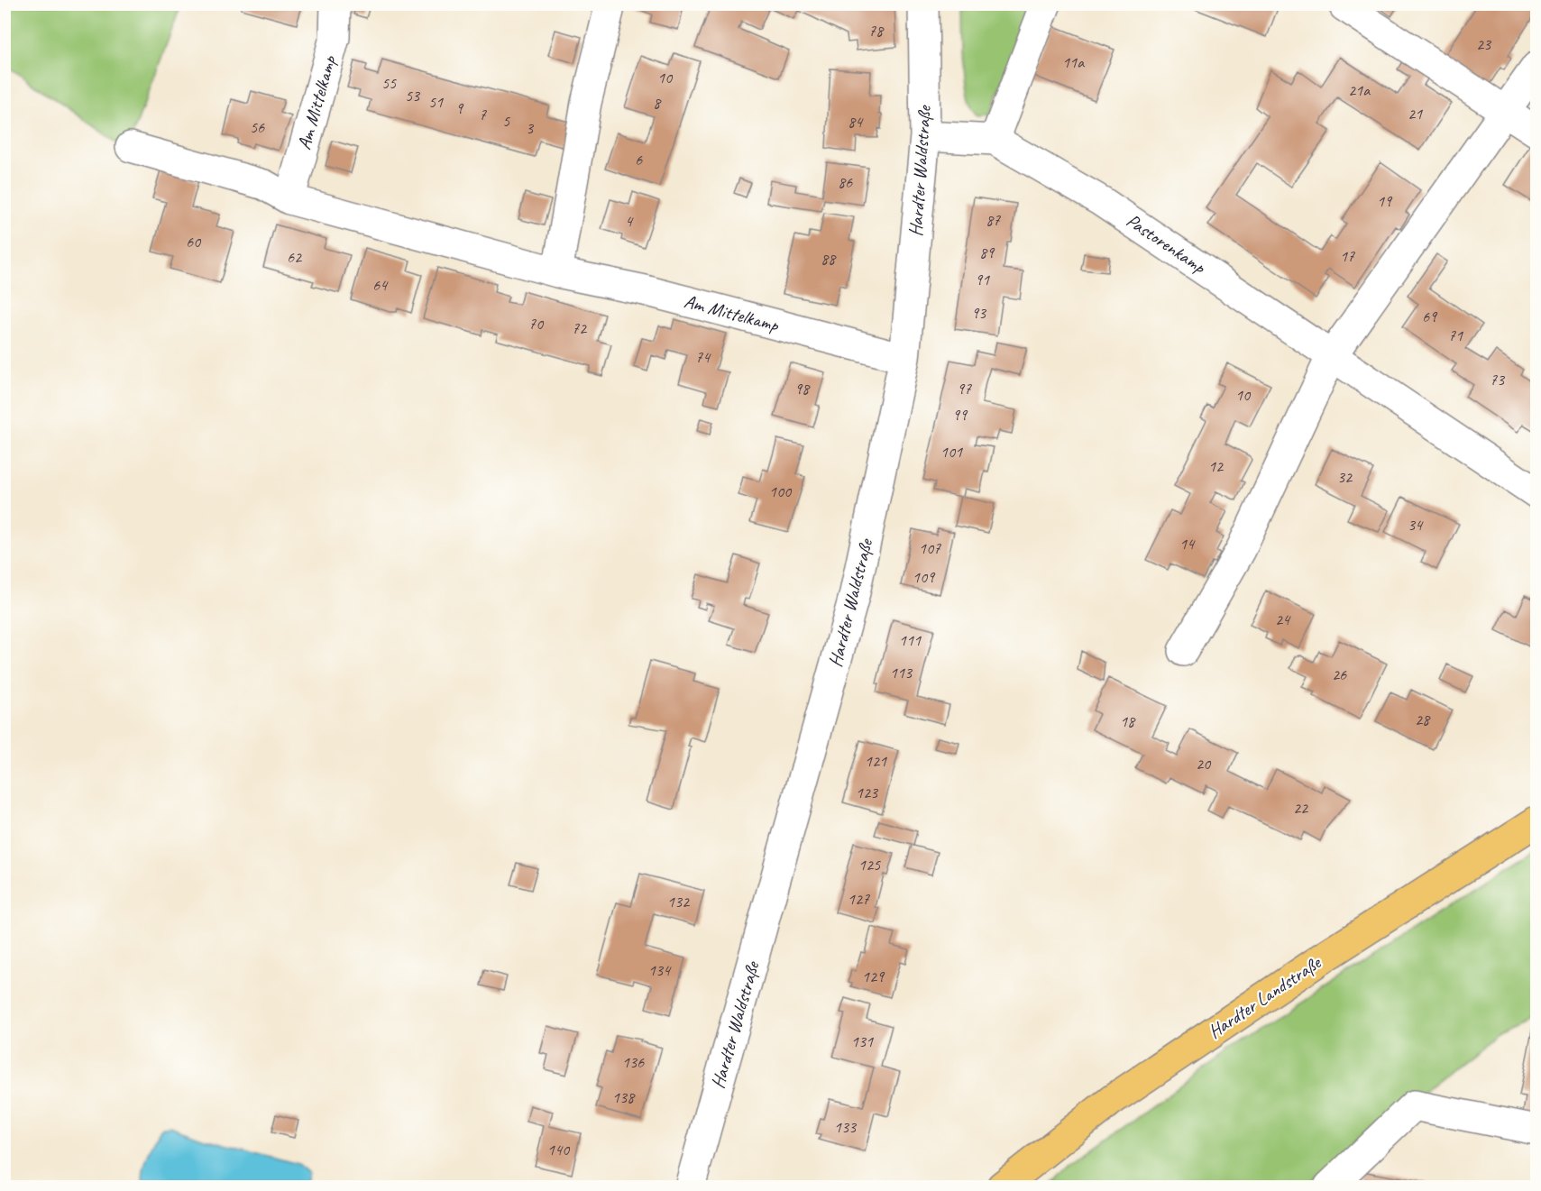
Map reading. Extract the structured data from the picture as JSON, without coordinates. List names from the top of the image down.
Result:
{
  "streets": {
    "main road": ["Hardter Landstraße"],
    "street": ["Am Mittelkamp", "Hardter Waldstraße", "Pastorenkamp"]
  },
  "crossings": [
    ["Am Mittelkamp", "Hardter Waldstraße"],
    ["Hardter Waldstraße", "Pastorenkamp"]
  ],
  "house_numbers": [
    "78",
    "23",
    "11a",
    "10",
    "55",
    "21a",
    "53",
    "51",
    "8",
    "9",
    "21",
    "7",
    "5",
    "84",
    "56",
    "3",
    "6",
    "86",
    "19",
    "87",
    "4",
    "60",
    "89",
    "17",
    "62",
    "88",
    "91",
    "64",
    "93",
    "69",
    "70",
    "72",
    "71",
    "74",
    "73",
    "98",
    "97",
    "10",
    "99",
    "101",
    "12",
    "32",
    "100",
    "34",
    "14",
    "107",
    "109",
    "24",
    "111",
    "113",
    "26",
    "28",
    "18",
    "121",
    "20",
    "123",
    "22",
    "125",
    "127",
    "132",
    "134",
    "129",
    "131",
    "136",
    "138",
    "133",
    "140"
  ]
}
